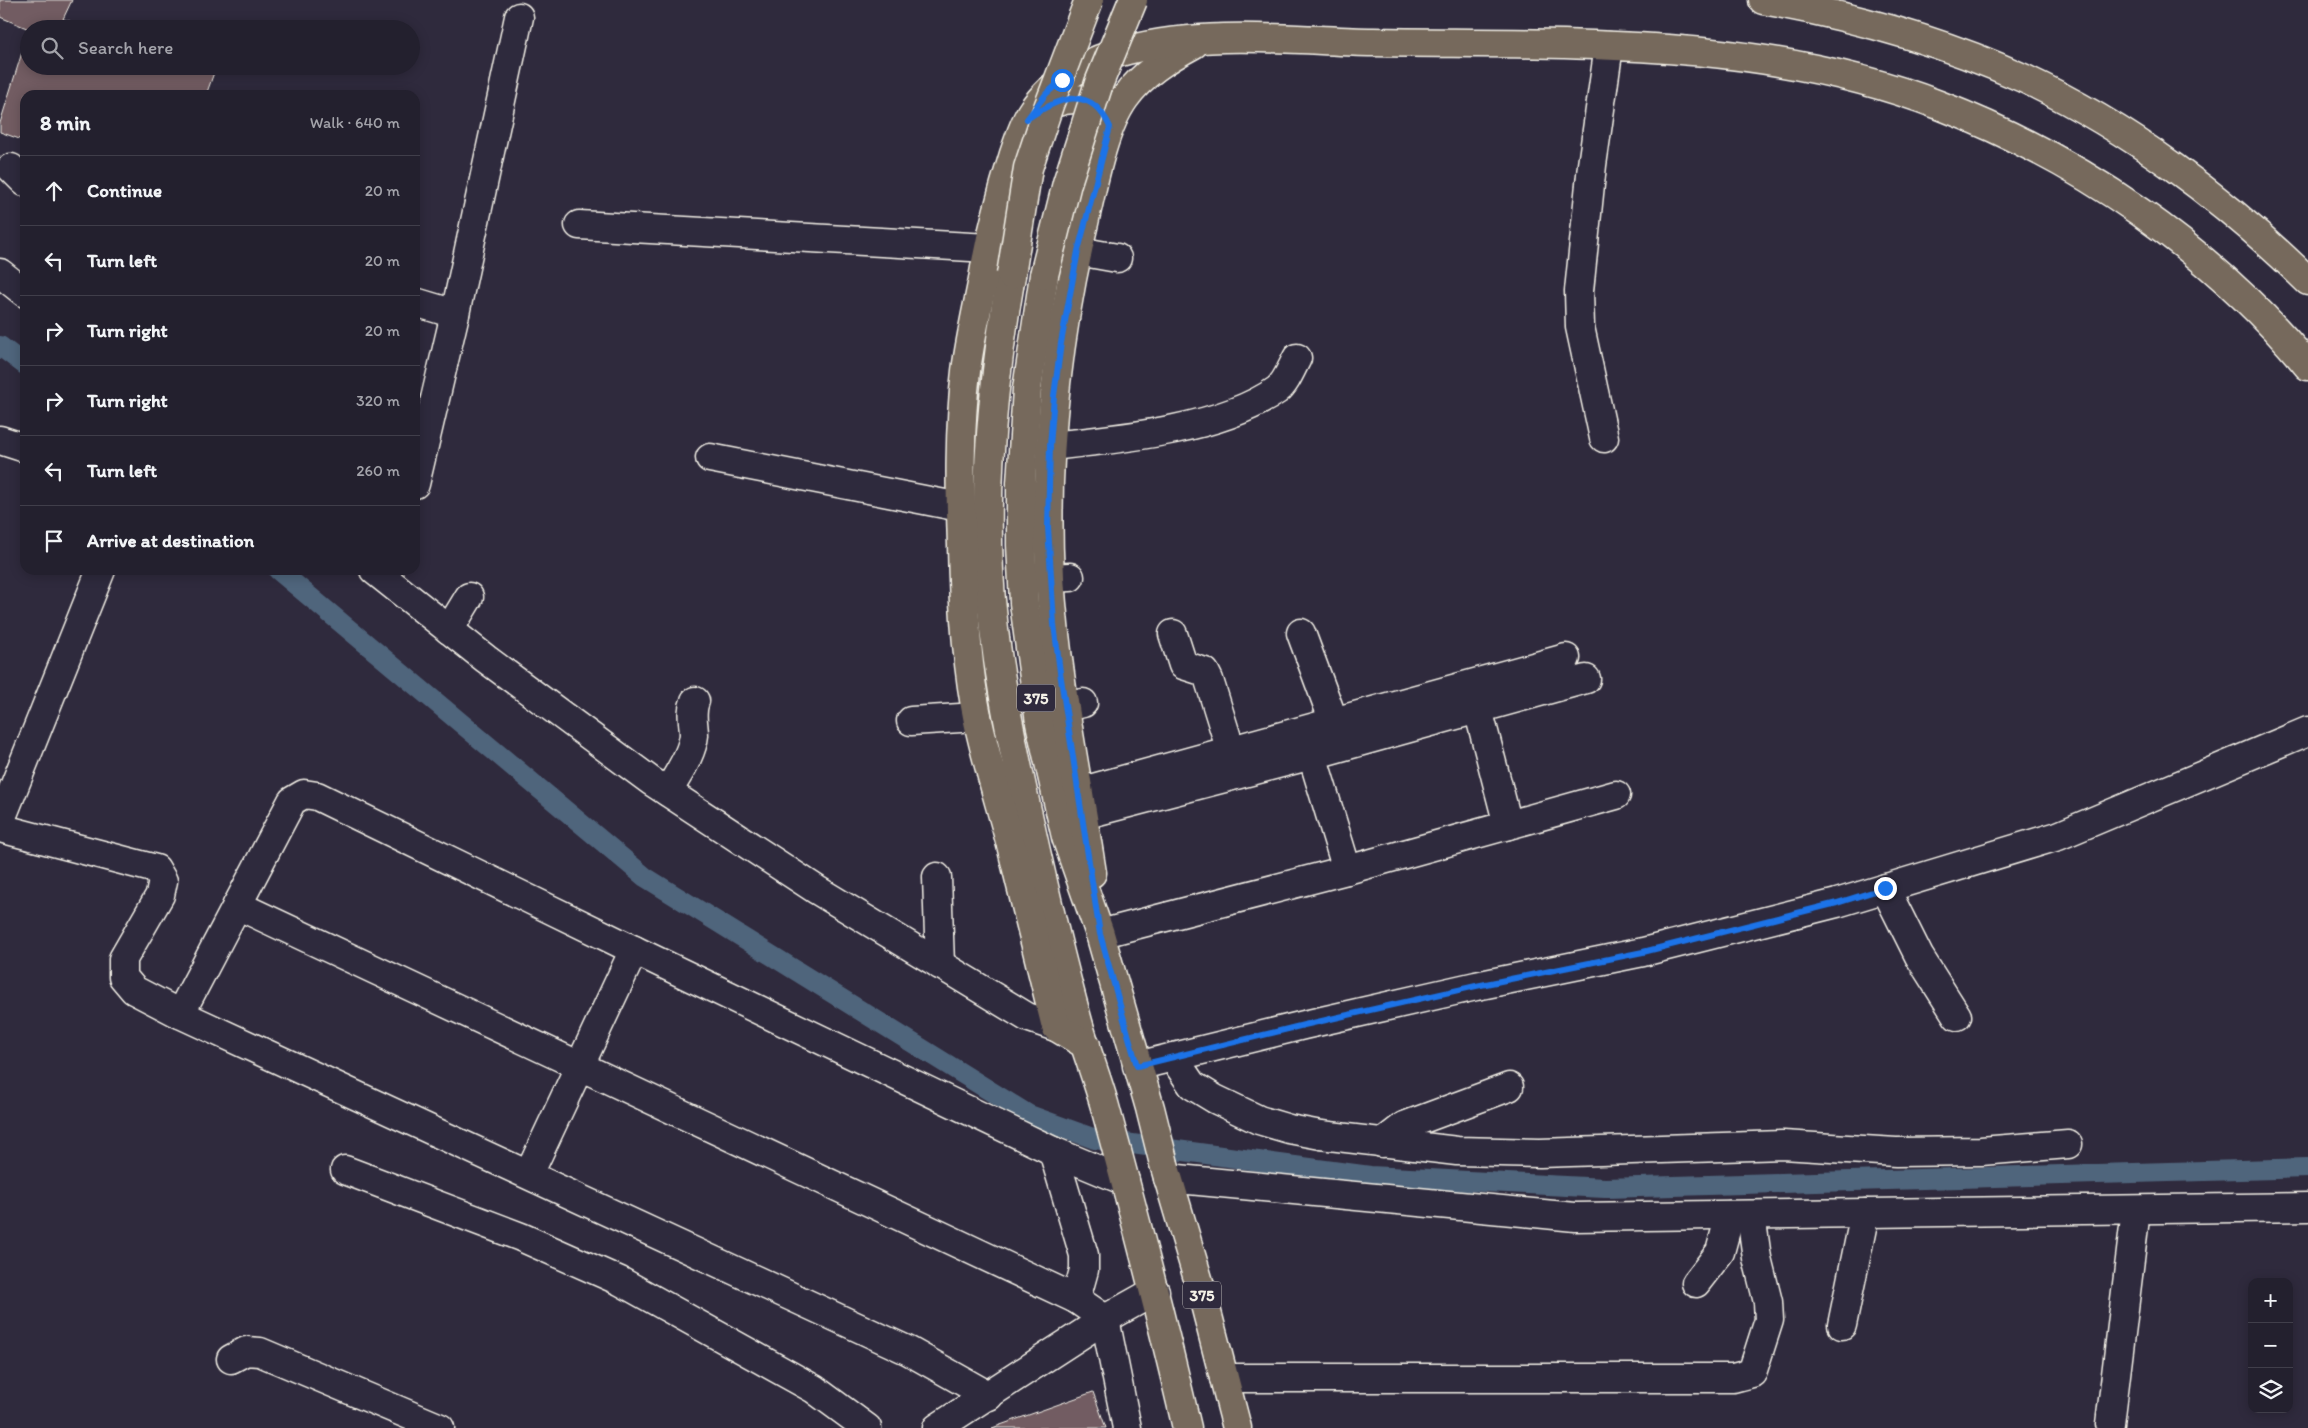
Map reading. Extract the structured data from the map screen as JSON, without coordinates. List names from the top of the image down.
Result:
{
  "streets": {
    "main road": ["375"]
  },
  "page": {
    "search": "Search here",
    "heading": ["8 min", "Walk · 640 m"],
    "list": [
      ["Continue", "20 m"],
      ["Turn left", "20 m"],
      ["Turn right", "20 m"],
      ["Turn right", "320 m"],
      ["Turn left", "260 m"],
      "Arrive at destination"
    ],
    "map_buttons": ["+", "−"]
  }
}
